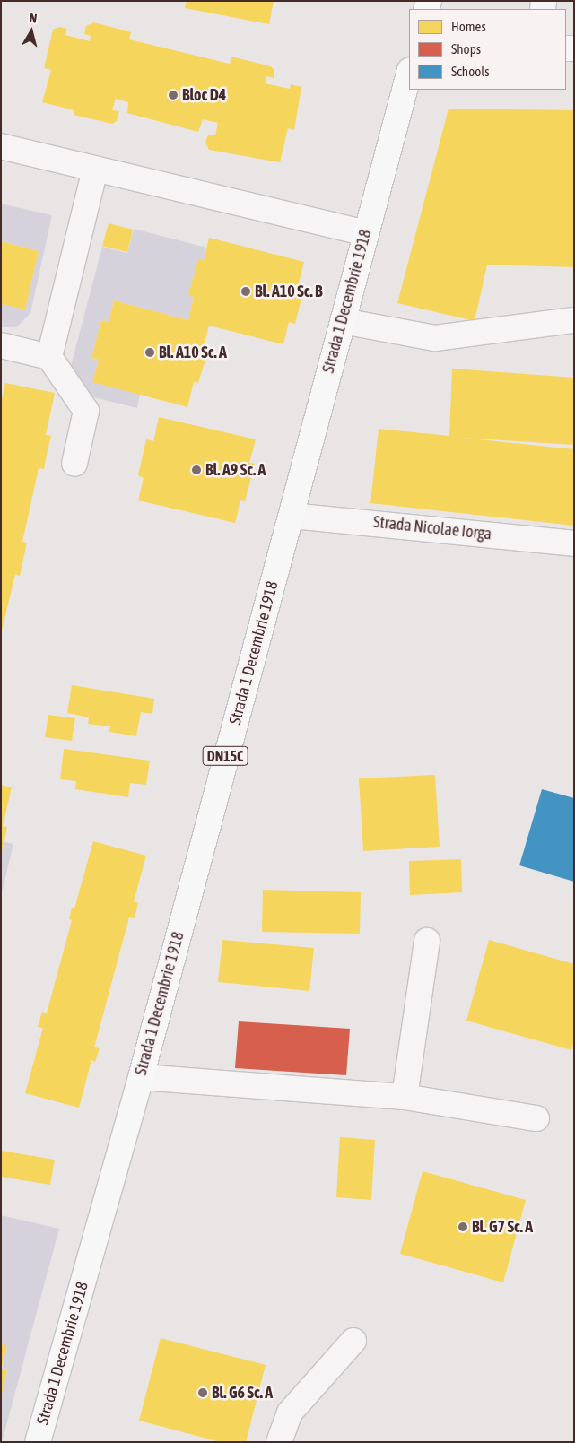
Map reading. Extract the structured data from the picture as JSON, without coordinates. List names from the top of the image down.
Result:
{
  "streets": {
    "main road": ["Strada 1 Decembrie 1918", "DN15C"],
    "street": ["Strada Nicolae Iorga"]
  },
  "crossings": [
    ["Strada 1 Decembrie 1918", "Strada Nicolae Iorga"]
  ],
  "places": [
    "Bloc D4",
    "Bl. A10 Sc. B",
    "Bl. A10 Sc. A",
    "Bl. A9 Sc. A",
    "Bl. G7 Sc. A",
    "Bl. G6 Sc. A"
  ],
  "legend": ["Homes", "Shops", "Schools"],
  "north": "top"
}
